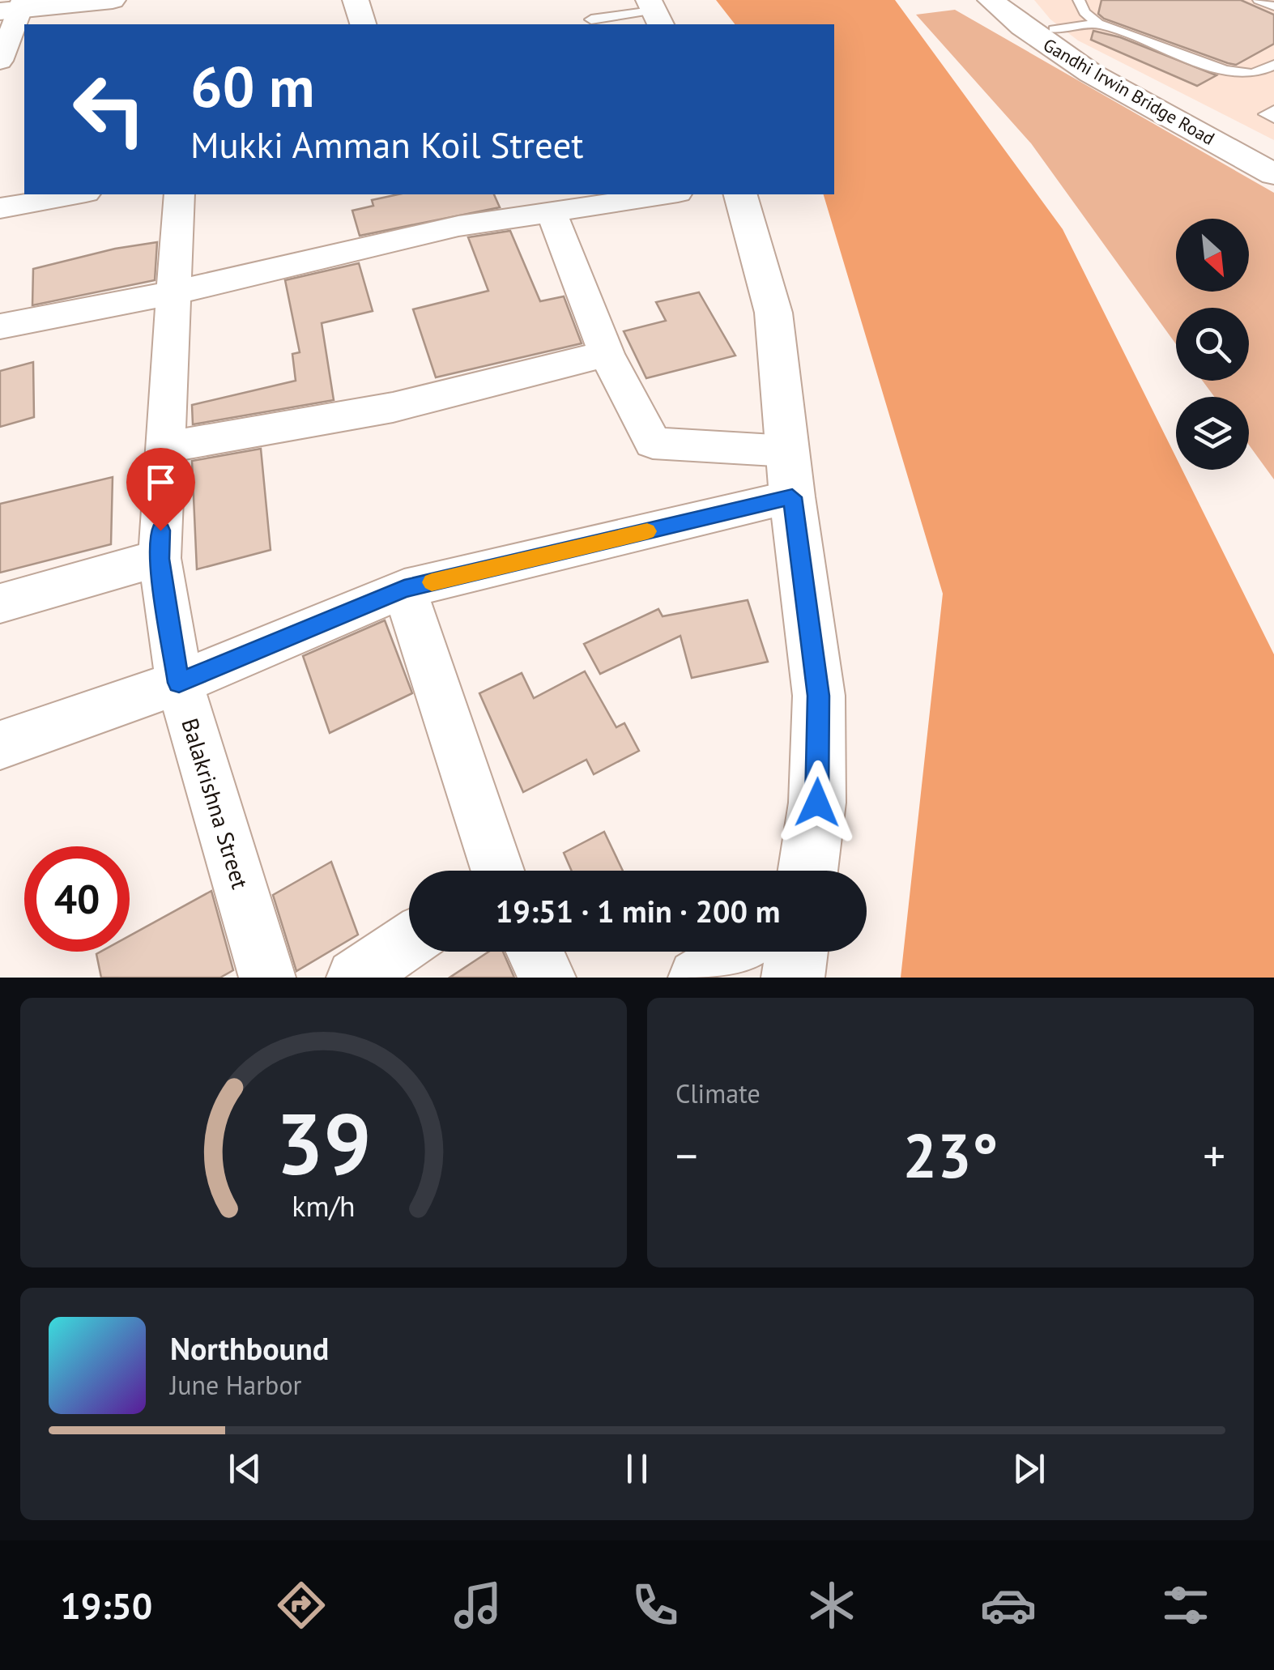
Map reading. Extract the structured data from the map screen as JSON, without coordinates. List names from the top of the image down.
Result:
{
  "streets": {
    "main road": ["Gandhi Irwin Bridge Road"],
    "street": ["Balakrishna Street"]
  },
  "north": "bottom right",
  "page": {
    "turn": ["60 m", "Mukki Amman Koil Street"],
    "limit": "40",
    "trip": "19:51 · 1 min · 200 m",
    "tile": "Climate",
    "heat": ["−", "23°", "+"],
    "song": ["Northbound", "June Harbor"],
    "tabs": "19:50",
    "gauge": ["39", "km/h"]
  }
}
